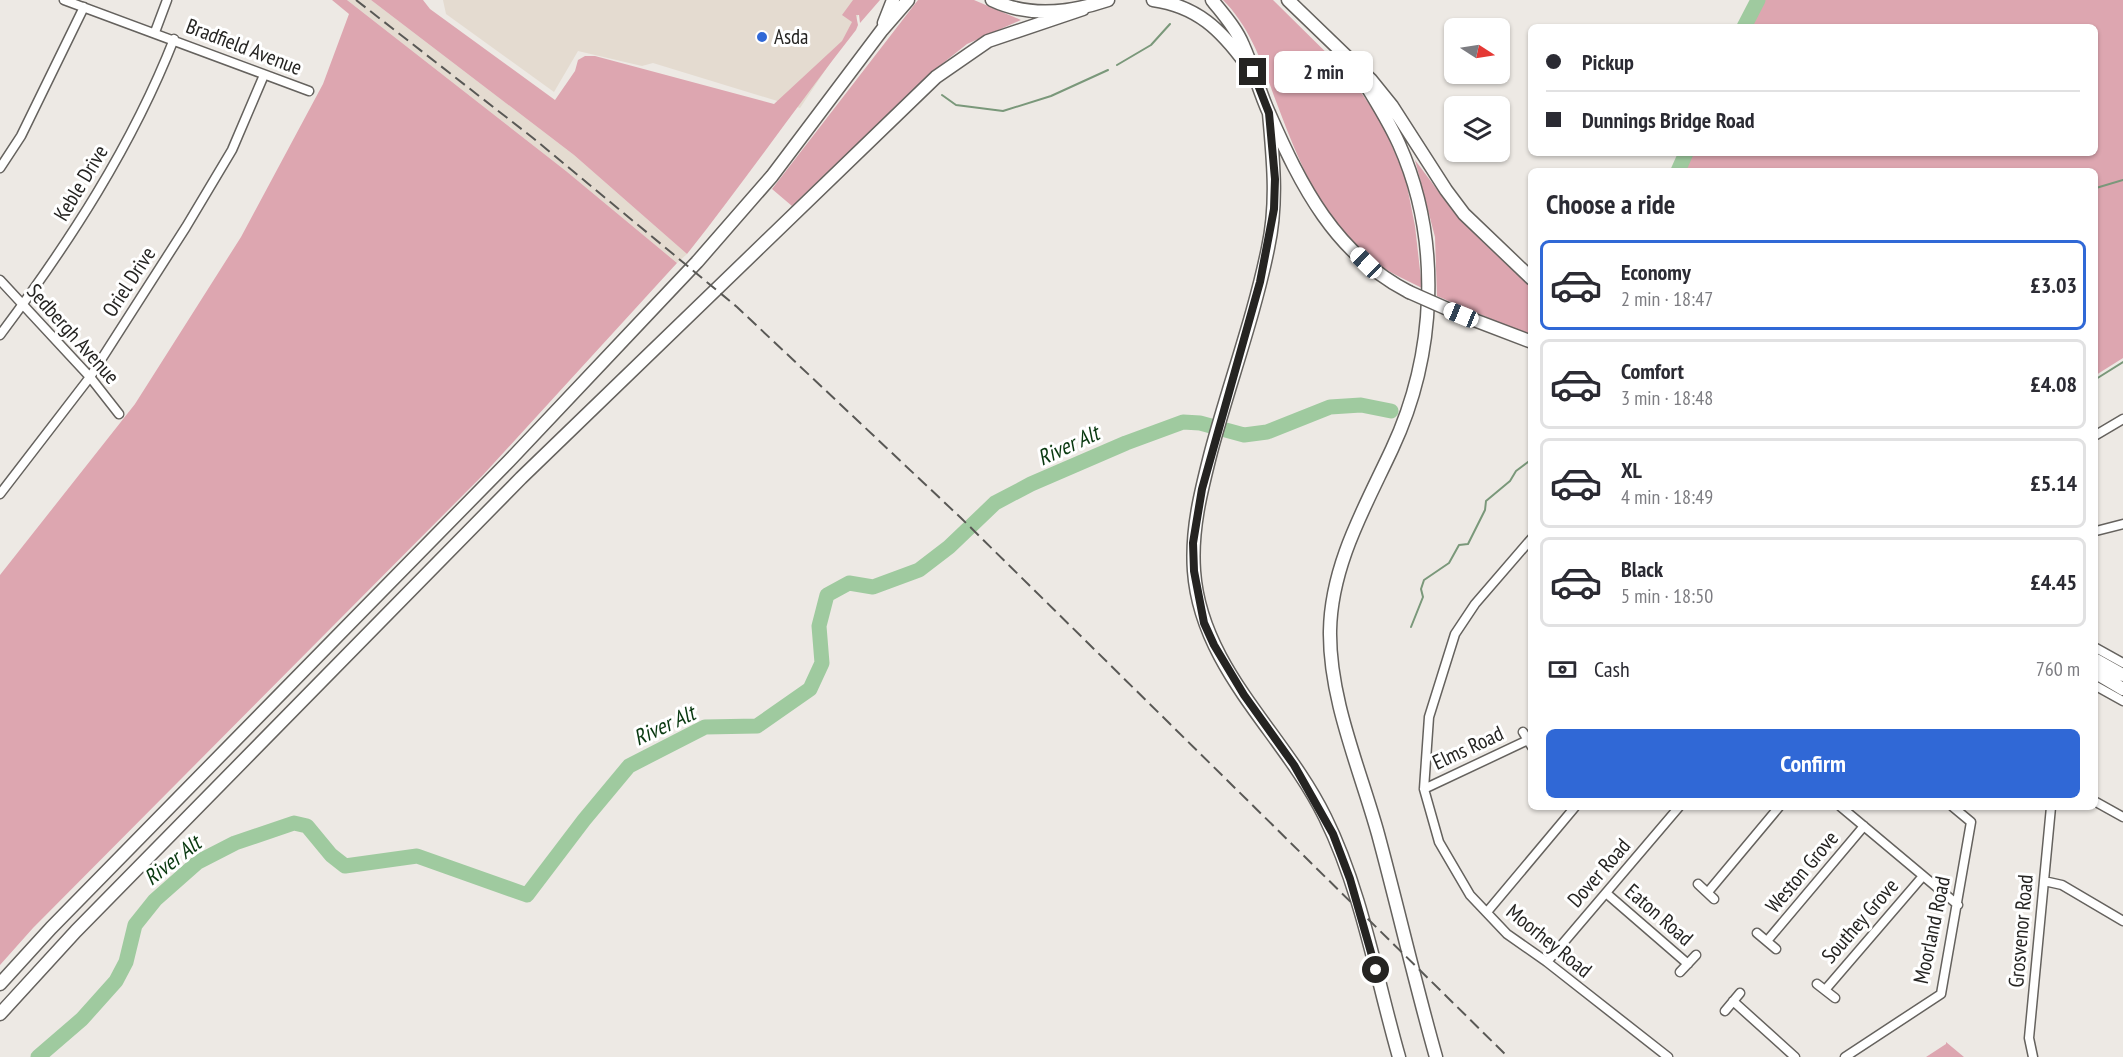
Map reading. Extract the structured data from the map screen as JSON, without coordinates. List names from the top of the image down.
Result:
{
  "streets": {
    "street": [
      "Bradfield Avenue",
      "Keble Drive",
      "Oriel Drive",
      "Sedbergh Avenue",
      "Elms Road",
      "Weston Grove",
      "Dover Road",
      "Eaton Road",
      "Southey Grove",
      "Moorland Road",
      "Grosvenor Road",
      "Moorhey Road"
    ]
  },
  "crossings": [
    ["Bradfield Avenue", "Keble Drive"],
    ["Bradfield Avenue", "Oriel Drive"],
    ["Keble Drive", "Sedbergh Avenue"],
    ["Oriel Drive", "Sedbergh Avenue"],
    ["Elms Road", "Moorhey Road"],
    ["Dover Road", "Eaton Road"],
    ["Dover Road", "Moorhey Road"]
  ],
  "water": ["River Alt"],
  "places": ["Asda"],
  "north": "right",
  "page": {
    "banner": ["Pickup", "Dunnings Bridge Road"],
    "bubble": "2 min",
    "heading": "Choose a ride",
    "list": [
      {
        "name": "Economy",
        "note": "2 min · 18:47",
        "value": "£3.03"
      },
      {
        "name": "Comfort",
        "note": "3 min · 18:48",
        "value": "£4.08"
      },
      {
        "name": "XL",
        "note": "4 min · 18:49",
        "value": "£5.14"
      },
      {
        "name": "Black",
        "note": "5 min · 18:50",
        "value": "£4.45"
      }
    ],
    "pay": ["Cash", "760 m"],
    "buttons": "Confirm"
  }
}
